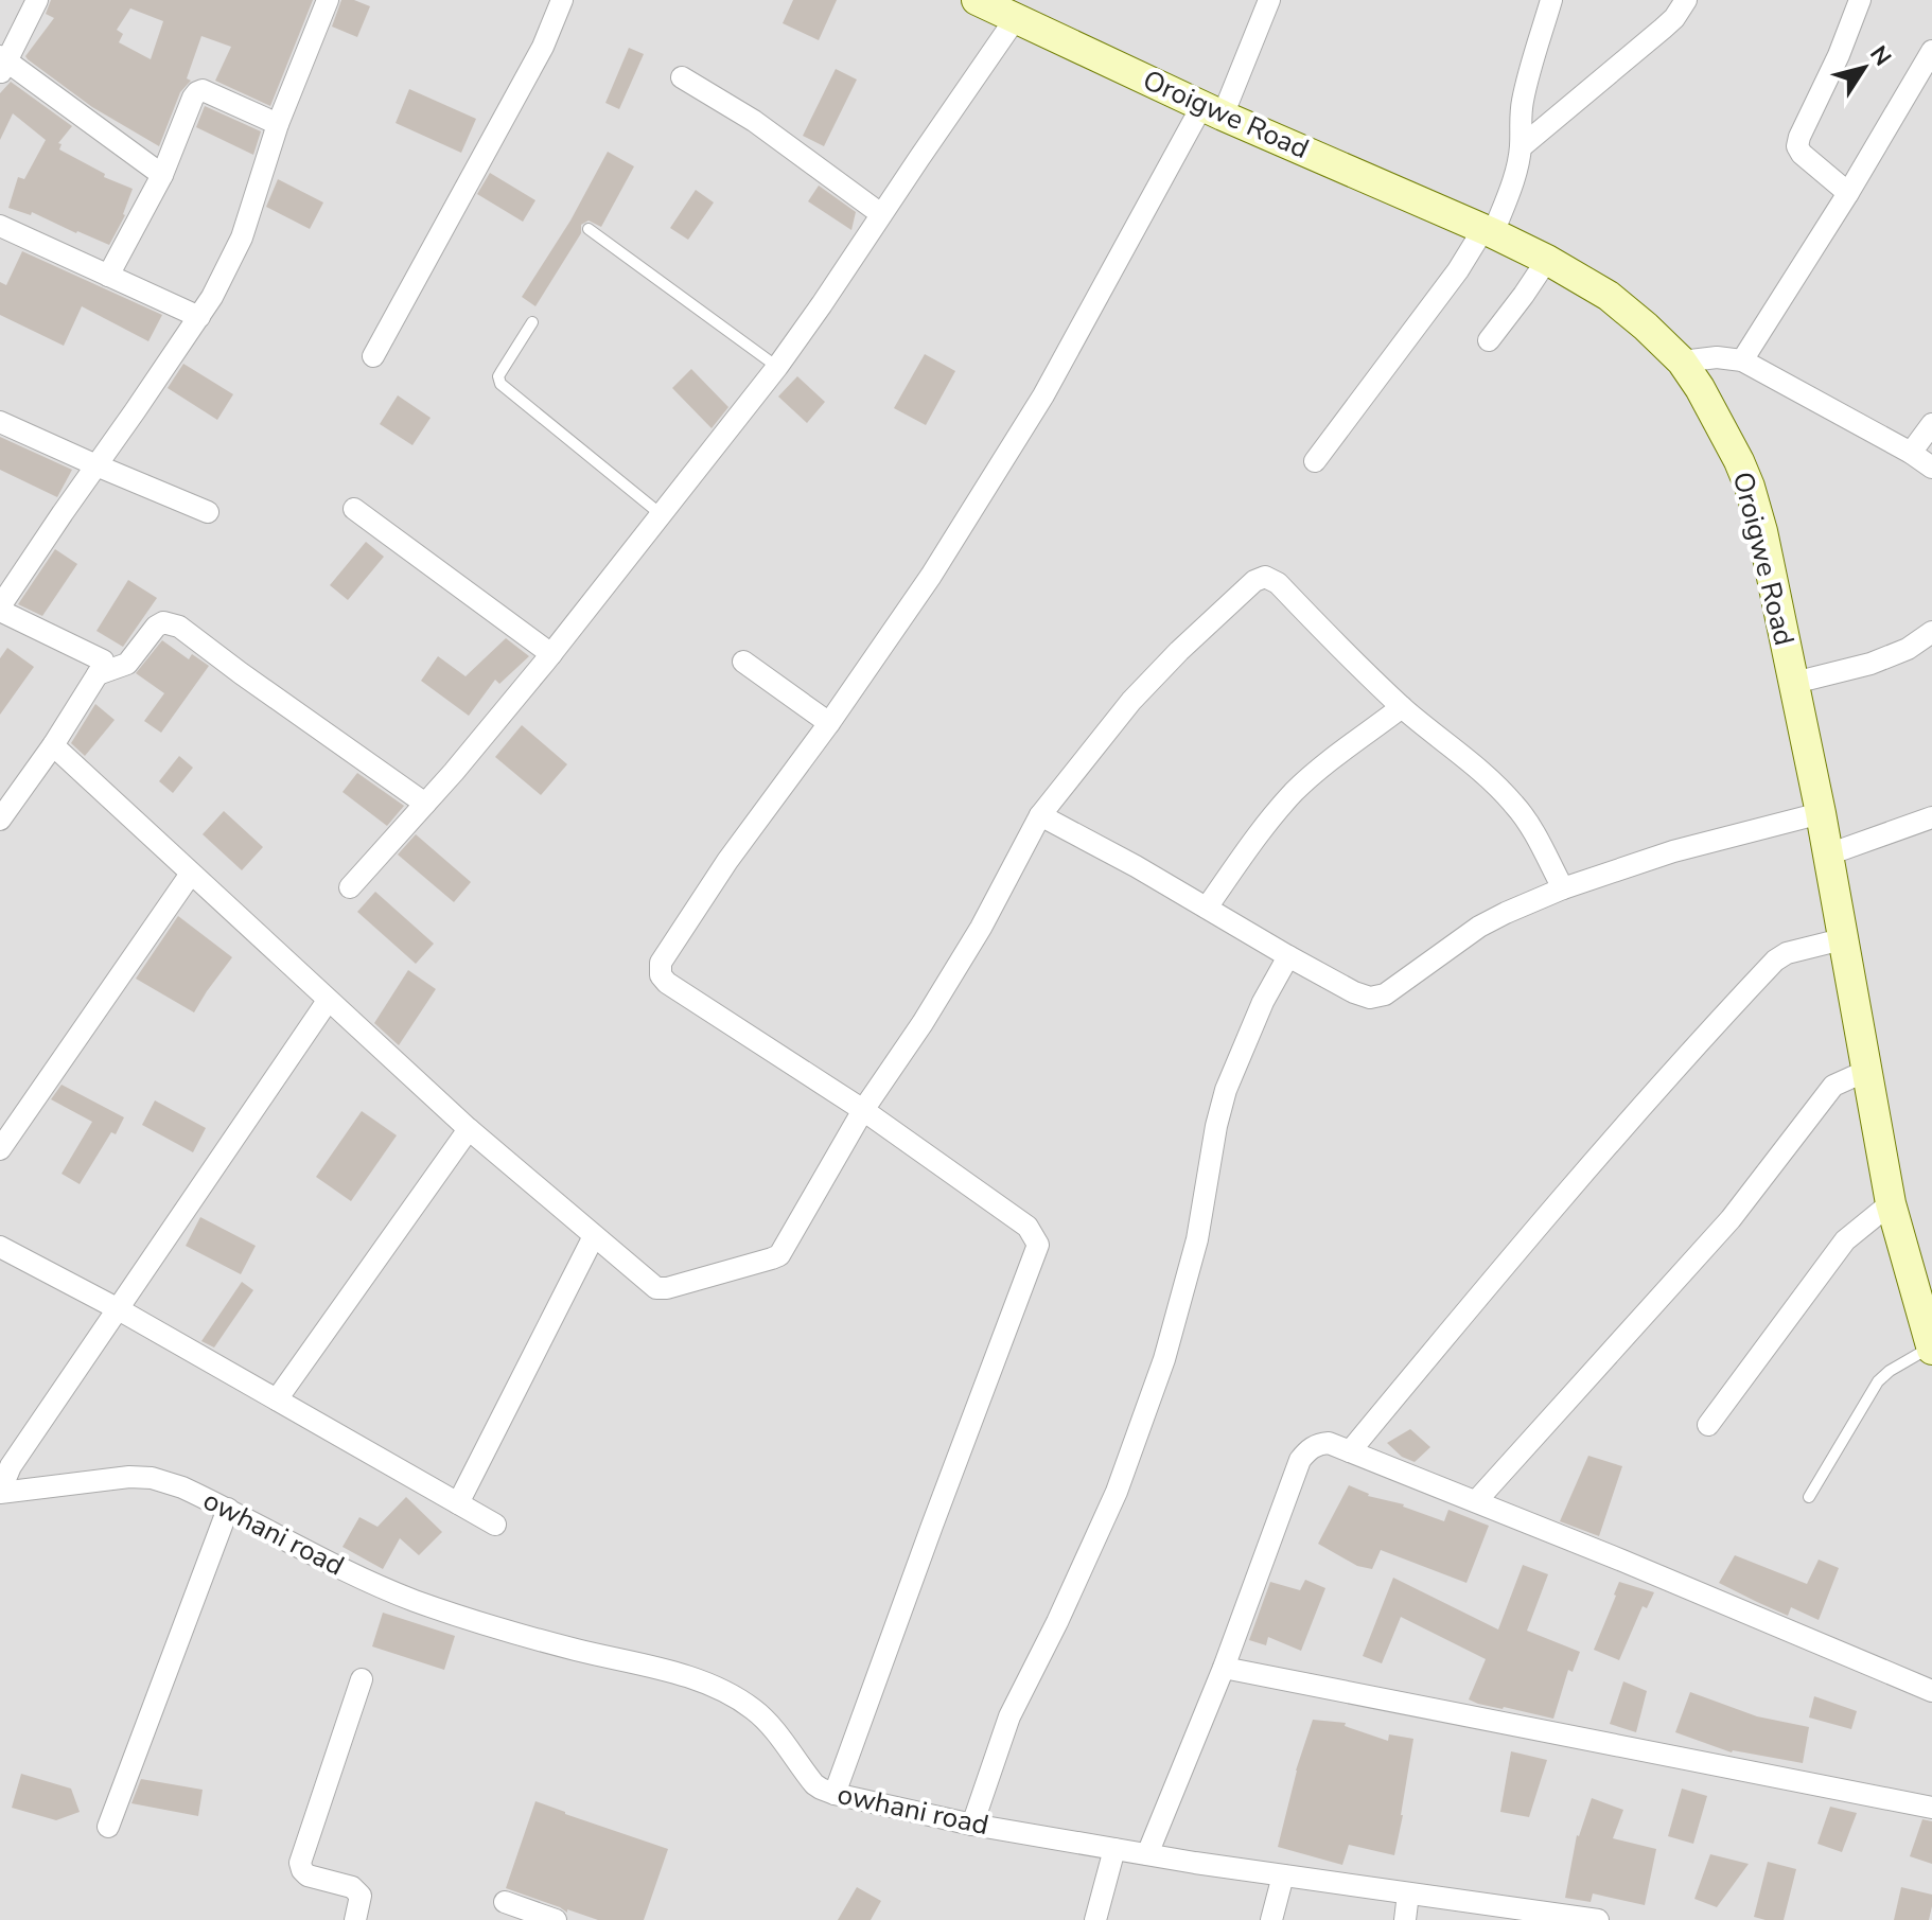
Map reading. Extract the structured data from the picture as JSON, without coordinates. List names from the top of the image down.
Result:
{
  "streets": {
    "street": ["Oroigwe Road", "owhani road"]
  },
  "north": "top right"
}
